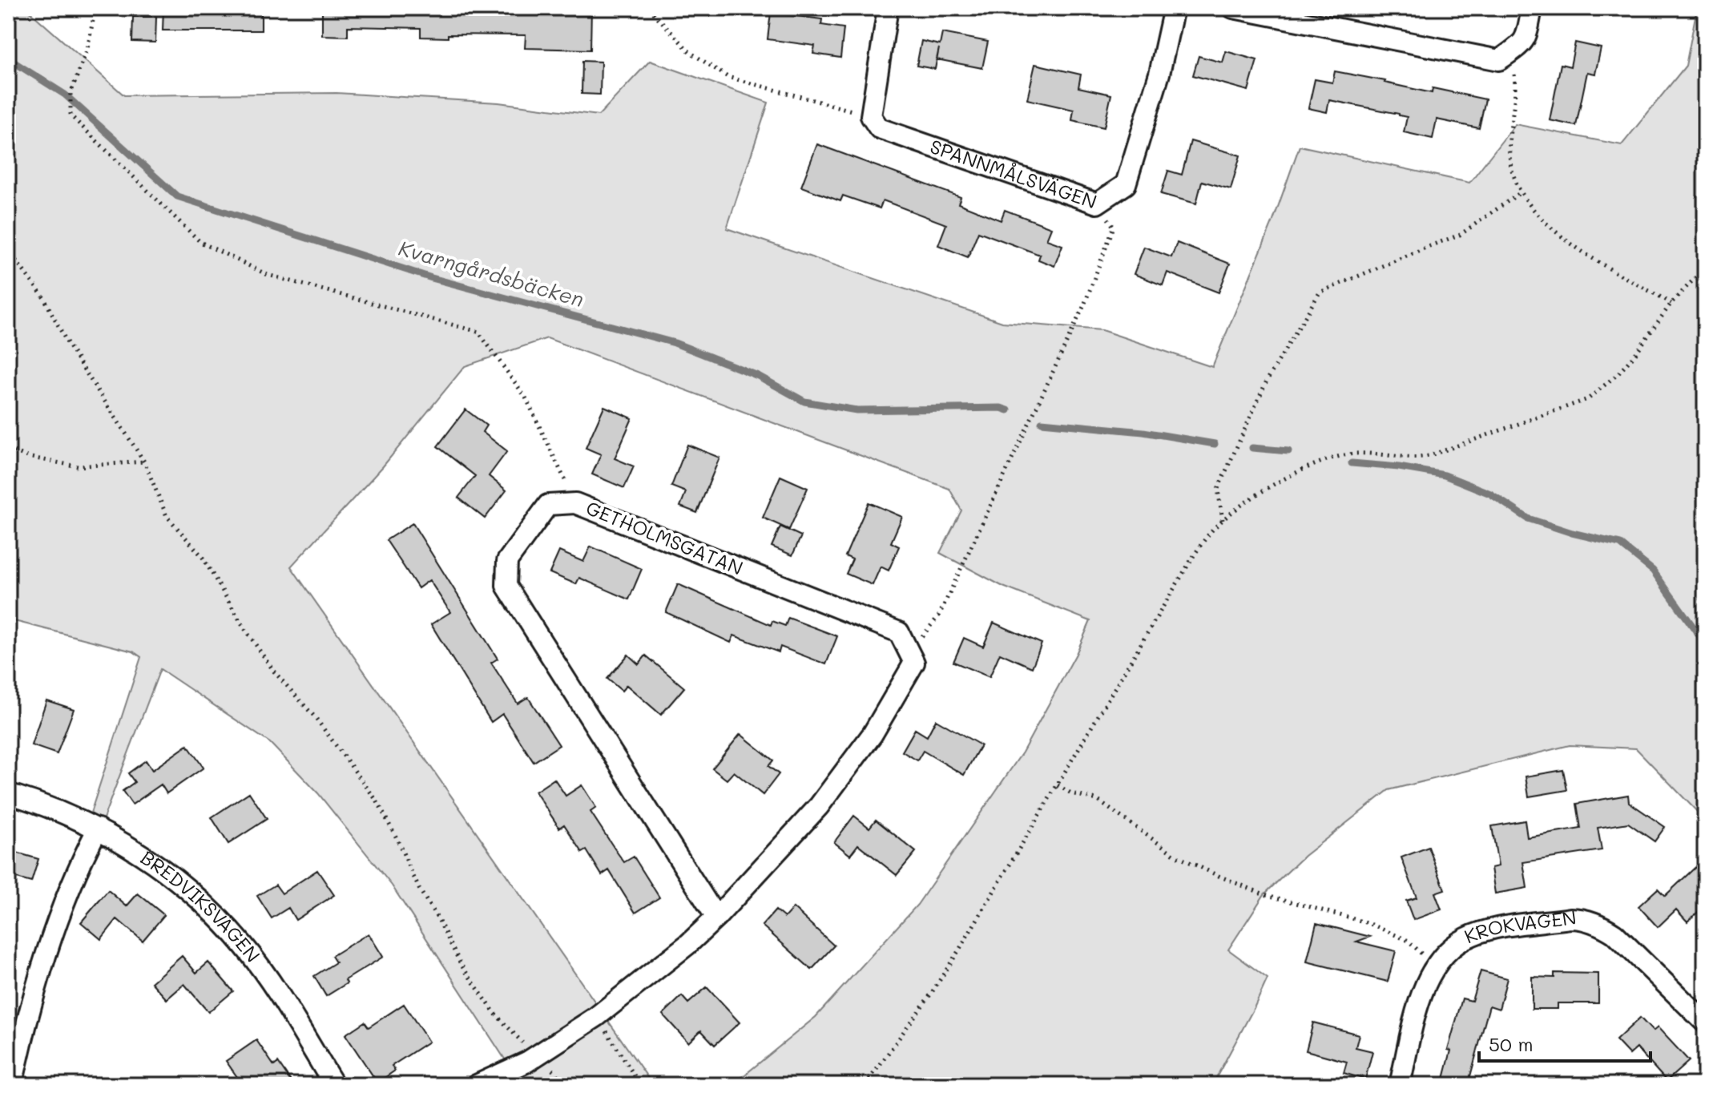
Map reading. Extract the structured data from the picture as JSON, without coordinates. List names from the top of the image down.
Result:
{
  "streets": {
    "street": [
      "SPANNMÅLSVÄGEN",
      "GETHOLMSGATAN",
      "BREDVIKSVÄGEN",
      "KROKVÄGEN"
    ]
  },
  "water": ["Kvarngårdsbäcken"],
  "scale_bar": "50 m"
}
